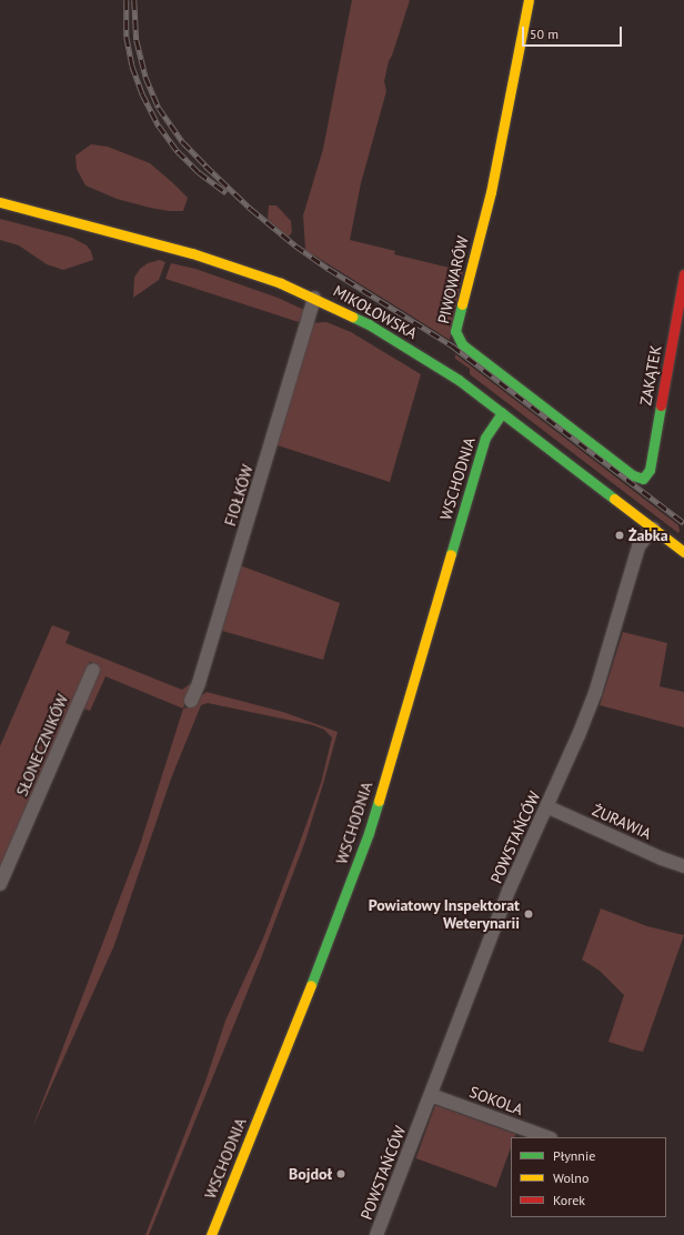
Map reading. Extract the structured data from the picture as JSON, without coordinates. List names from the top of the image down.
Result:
{
  "streets": {
    "street": [
      "PIWOWARÓW",
      "MIKOŁOWSKA",
      "ZAKĄTEK",
      "WSCHODNIA",
      "FIOŁKÓW",
      "SŁONECZNIKÓW",
      "ŻURAWIA",
      "POWSTAŃCÓW",
      "SOKOLA"
    ]
  },
  "crossings": [
    ["PIWOWARÓW", "ZAKĄTEK"],
    ["MIKOŁOWSKA", "WSCHODNIA"],
    ["MIKOŁOWSKA", "FIOŁKÓW"],
    ["MIKOŁOWSKA", "POWSTAŃCÓW"],
    ["ŻURAWIA", "POWSTAŃCÓW"],
    ["POWSTAŃCÓW", "SOKOLA"]
  ],
  "places": ["Żabka", "Powiatowy Inspektorat Weterynarii", "Bojdoł"],
  "legend": ["Płynnie", "Wolno", "Korek"],
  "scale_bar": "50 m"
}
